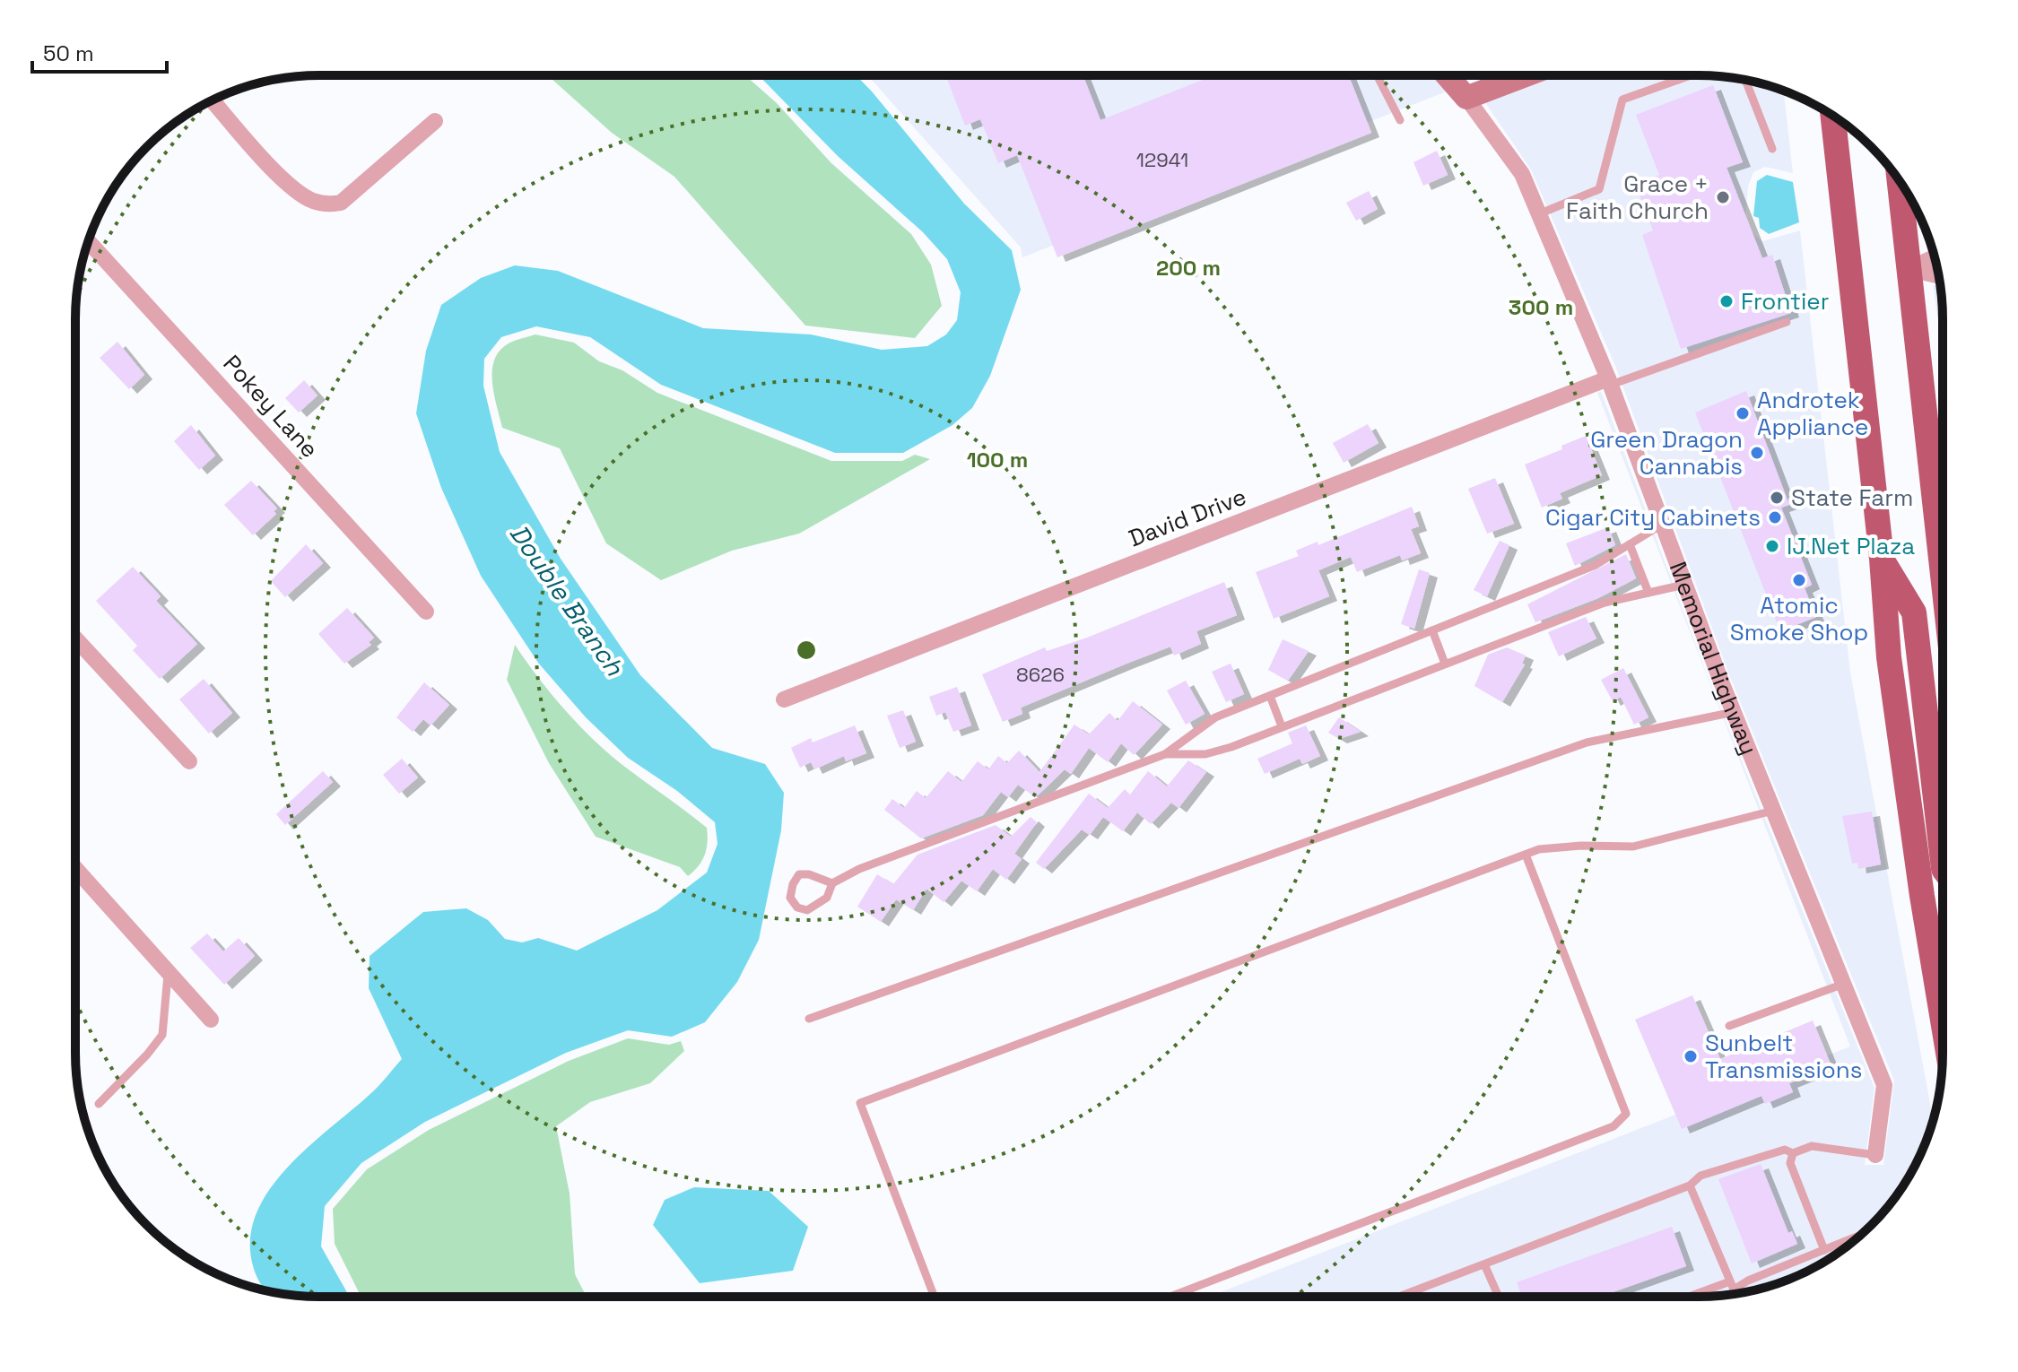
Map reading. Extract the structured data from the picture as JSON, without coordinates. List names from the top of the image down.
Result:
{
  "streets": {
    "street": ["Pokey Lane", "David Drive", "Memorial Highway"]
  },
  "crossings": [
    ["David Drive", "Memorial Highway"]
  ],
  "water": ["Double Branch"],
  "places": [
    "Grace + Faith Church",
    "Frontier",
    "Androtek Appliance",
    "Green Dragon Cannabis",
    "State Farm",
    "Cigar City Cabinets",
    "IJ.Net Plaza",
    "Atomic Smoke Shop",
    "Sunbelt Transmissions"
  ],
  "house_numbers": ["12941", "8626"],
  "scale_bar": "50 m",
  "rings": ["200 m", "300 m", "100 m"]
}
